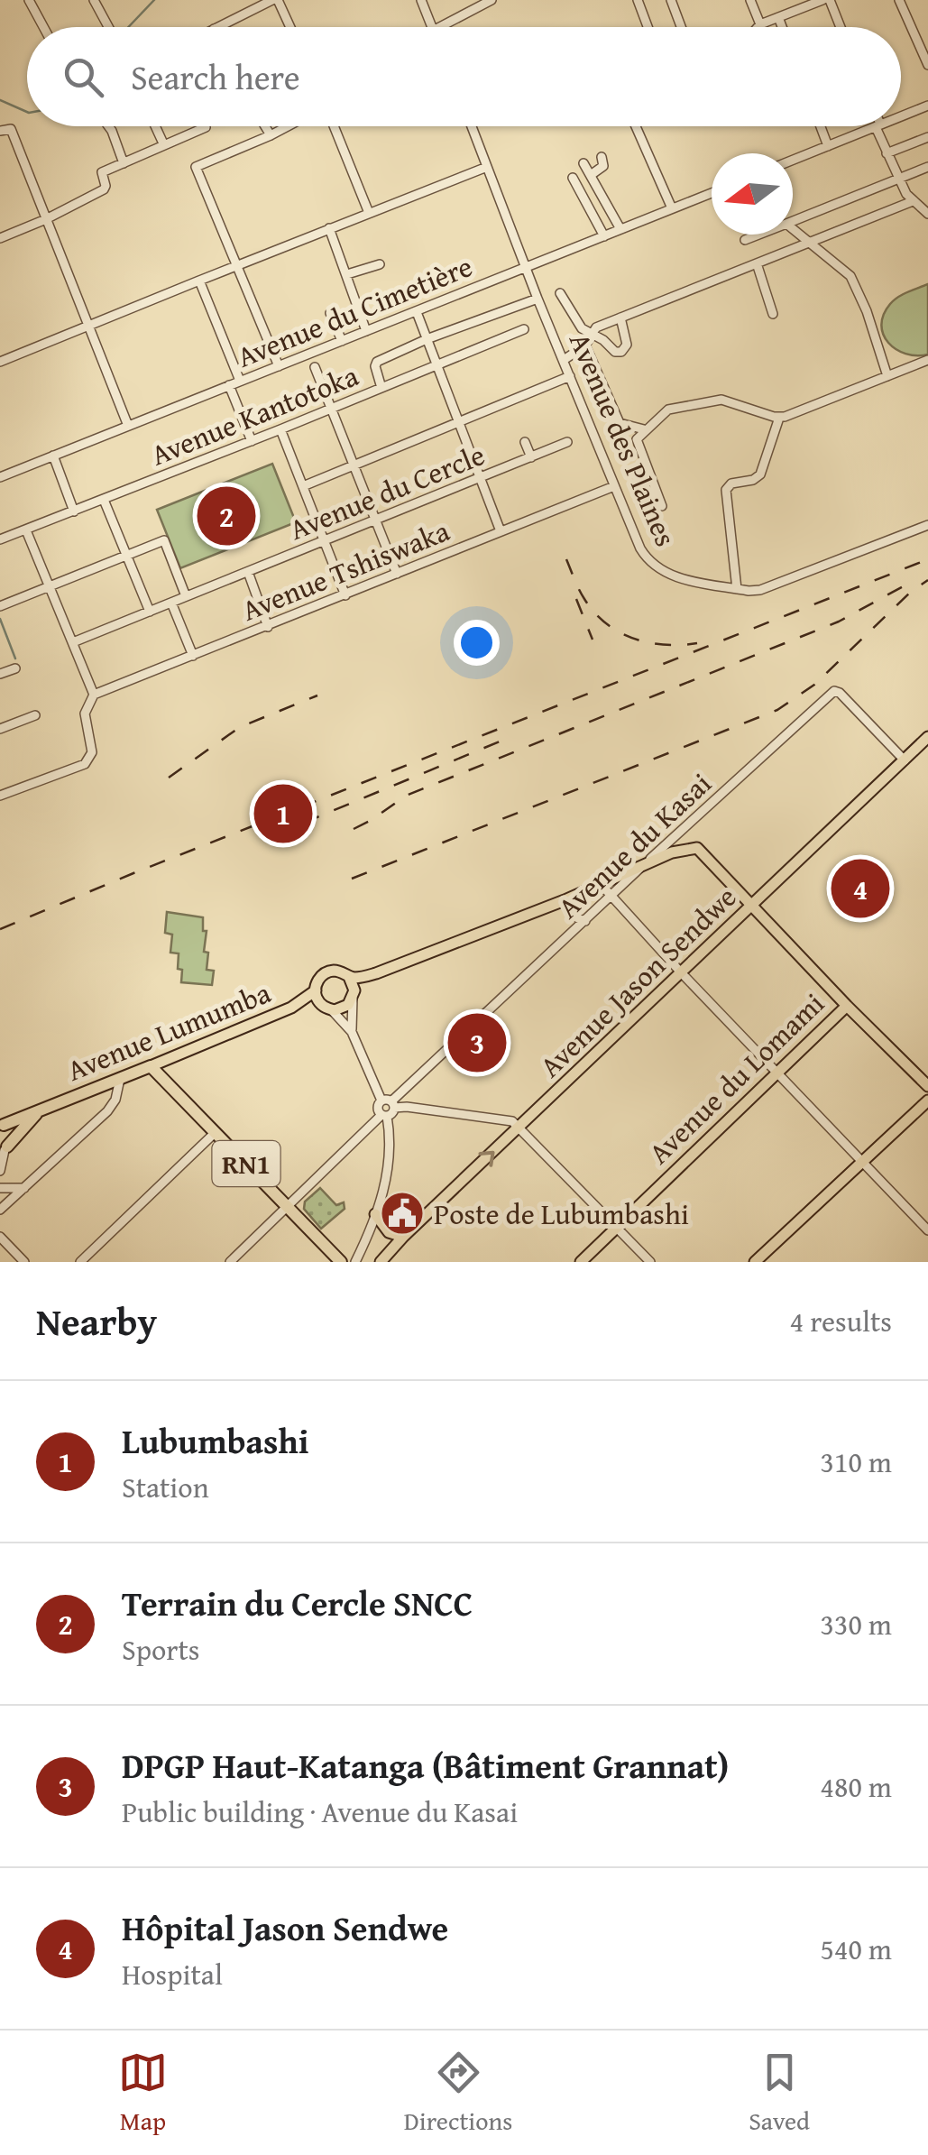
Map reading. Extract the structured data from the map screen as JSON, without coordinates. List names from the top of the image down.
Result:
{
  "streets": {
    "highway": ["Avenue Lumumba", "RN1"],
    "main road": ["Avenue Jason Sendwe", "Avenue du Lomami"],
    "street": [
      "Avenue du Cimetière",
      "Avenue Kantotoka",
      "Avenue des Plaines",
      "Avenue du Cercle",
      "Avenue Tshiswaka",
      "Avenue du Kasai"
    ]
  },
  "crossings": [
    ["Avenue du Cimetière", "Avenue des Plaines"],
    ["Avenue des Plaines", "Avenue Tshiswaka"],
    ["Avenue du Kasai", "Avenue Jason Sendwe"],
    ["Avenue du Kasai", "RN1"],
    ["Avenue Lumumba", "RN1"]
  ],
  "places": {
    "public building": ["Poste de Lubumbashi"]
  },
  "north": "left",
  "page": {
    "search": "Search here",
    "pins": [
      "2",
      "1",
      "4",
      "3"
    ],
    "heading": ["Nearby", "4 results"],
    "list": [
      {
        "mark": "1",
        "name": "Lubumbashi",
        "note": "Station",
        "value": "310 m"
      },
      {
        "mark": "2",
        "name": "Terrain du Cercle SNCC",
        "note": "Sports",
        "value": "330 m"
      },
      {
        "mark": "3",
        "name": "DPGP Haut-Katanga (Bâtiment Grannat)",
        "note": "Public building · Avenue du Kasai",
        "value": "480 m"
      },
      {
        "mark": "4",
        "name": "Hôpital Jason Sendwe",
        "note": "Hospital",
        "value": "540 m"
      }
    ],
    "nav": ["Map", "Directions", "Saved"]
  }
}
